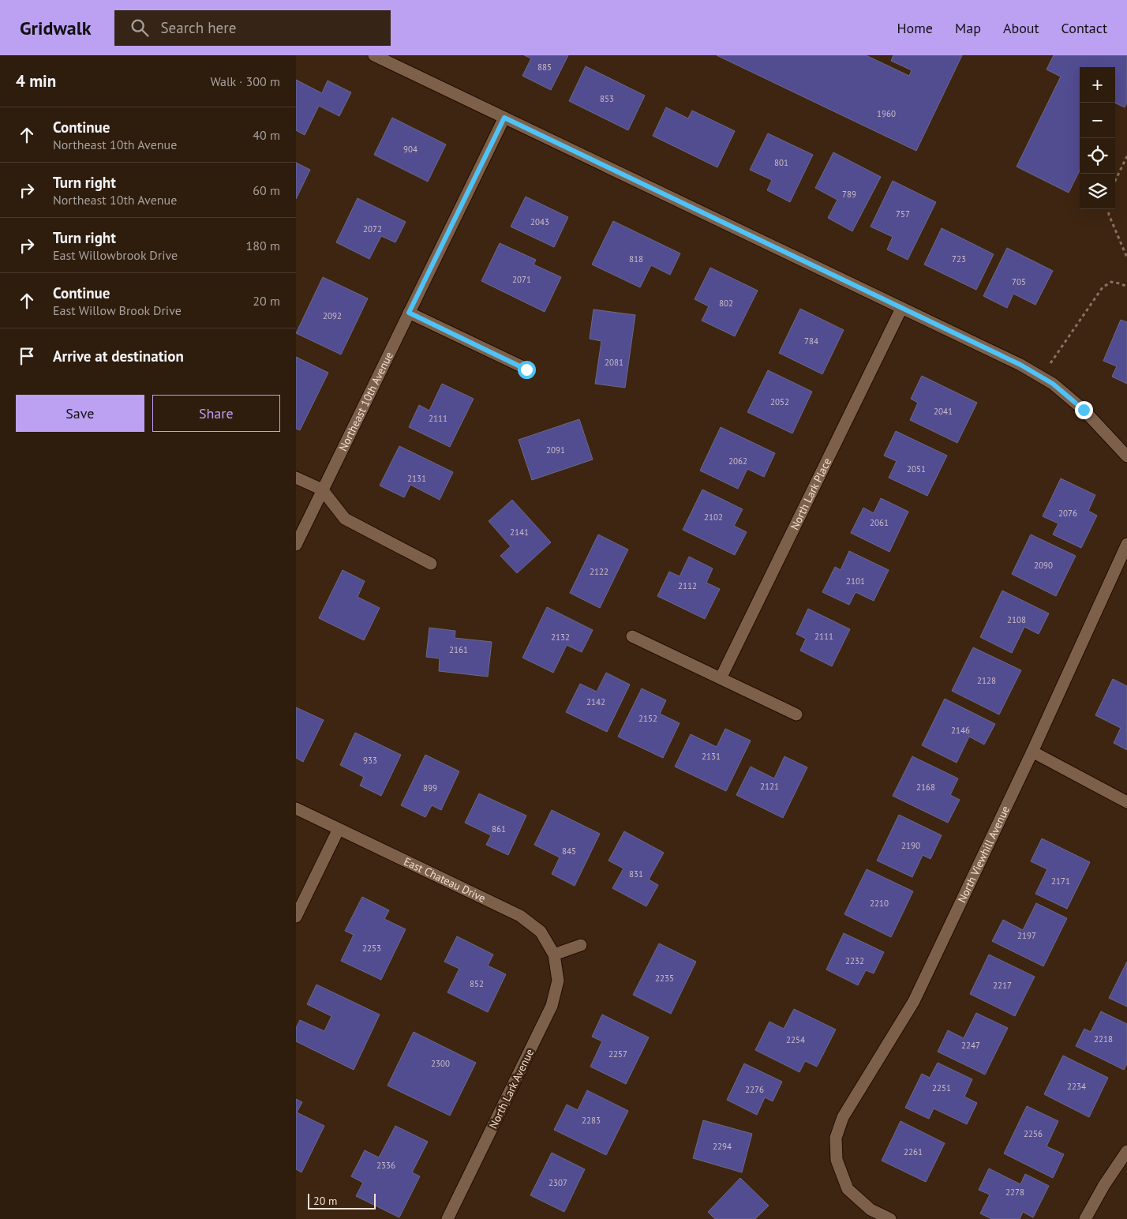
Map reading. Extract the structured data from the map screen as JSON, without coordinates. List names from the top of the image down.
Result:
{
  "streets": {
    "street": [
      "Northeast 10th Avenue",
      "North Lark Place",
      "North Viewhill Avenue",
      "East Chateau Drive",
      "North Lark Avenue"
    ]
  },
  "crossings": [
    ["East Chateau Drive", "North Lark Avenue"]
  ],
  "house_numbers": [
    "885",
    "853",
    "1960",
    "904",
    "801",
    "789",
    "757",
    "2043",
    "2072",
    "818",
    "723",
    "2071",
    "705",
    "802",
    "2092",
    "784",
    "2081",
    "2052",
    "2041",
    "2111",
    "2091",
    "2062",
    "2051",
    "2131",
    "2076",
    "2102",
    "2061",
    "2141",
    "2090",
    "2122",
    "2101",
    "2112",
    "2108",
    "2111",
    "2132",
    "2161",
    "2128",
    "2142",
    "2152",
    "2146",
    "2131",
    "933",
    "2121",
    "2168",
    "899",
    "861",
    "2190",
    "845",
    "831",
    "2171",
    "2210",
    "2197",
    "2253",
    "2232",
    "2235",
    "852",
    "2217",
    "2218",
    "2254",
    "2247",
    "2257",
    "2300",
    "2234",
    "2251",
    "2276",
    "2283",
    "2256",
    "2294",
    "2261",
    "2336",
    "2307",
    "2278"
  ],
  "scale_bar": "20 m",
  "page": {
    "header": "Gridwalk",
    "search": "Search here",
    "nav": [
      "Home",
      "Map",
      "About",
      "Contact"
    ],
    "heading": ["4 min", "Walk · 300 m"],
    "map_buttons": ["+", "−"],
    "list": [
      ["Continue", "Northeast 10th Avenue", "40 m"],
      ["Turn right", "Northeast 10th Avenue", "60 m"],
      ["Turn right", "East Willowbrook Drive", "180 m"],
      ["Continue", "East Willow Brook Drive", "20 m"],
      "Arrive at destination"
    ],
    "buttons": ["Save", "Share"],
    "scale": "20 m"
  }
}
